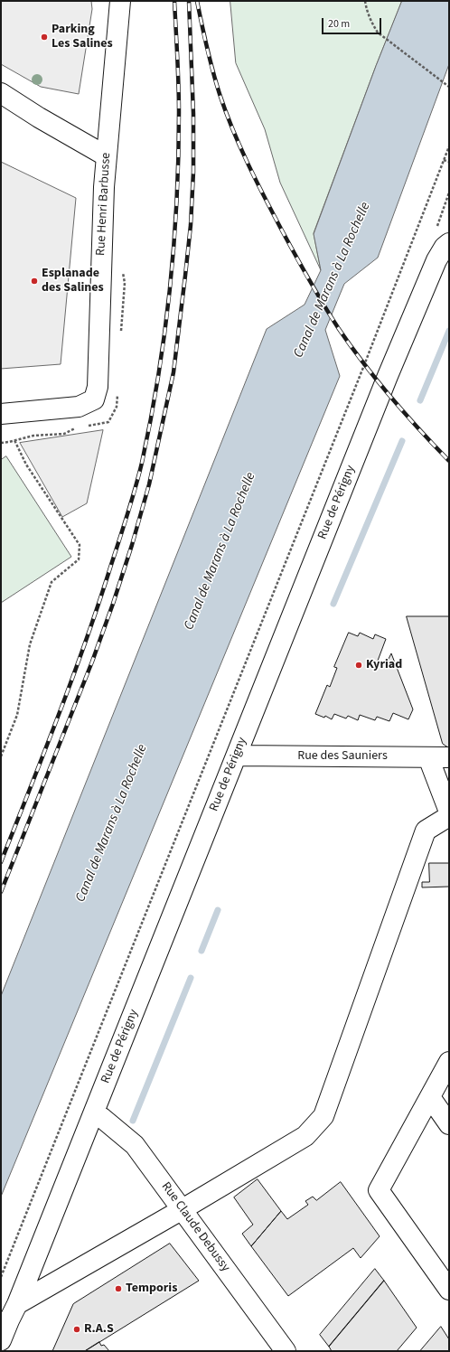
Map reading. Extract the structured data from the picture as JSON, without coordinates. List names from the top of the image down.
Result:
{
  "streets": {
    "street": [
      "Rue Henri Barbusse",
      "Rue de Périgny",
      "Rue des Sauniers",
      "Rue Claude Debussy"
    ]
  },
  "crossings": [
    ["Rue de Périgny", "Rue des Sauniers"],
    ["Rue de Périgny", "Rue Claude Debussy"]
  ],
  "water": ["Canal de Marans à La Rochelle"],
  "places": [
    "Parking Les Salines",
    "Esplanade des Salines",
    "Kyriad",
    "Temporis",
    "R.A.S"
  ],
  "scale_bar": "20 m"
}
